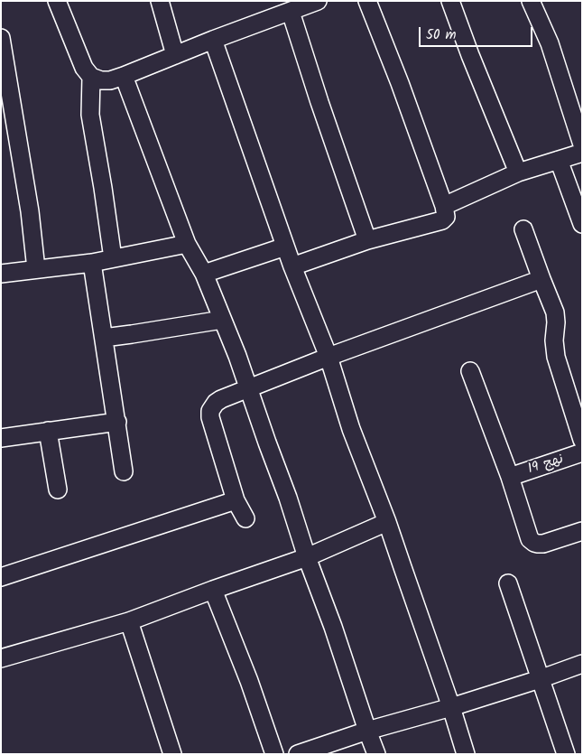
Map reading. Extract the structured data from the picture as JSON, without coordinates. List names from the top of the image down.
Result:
{
  "streets": {
    "street": ["نهج 19"]
  },
  "scale_bar": "50 m"
}
